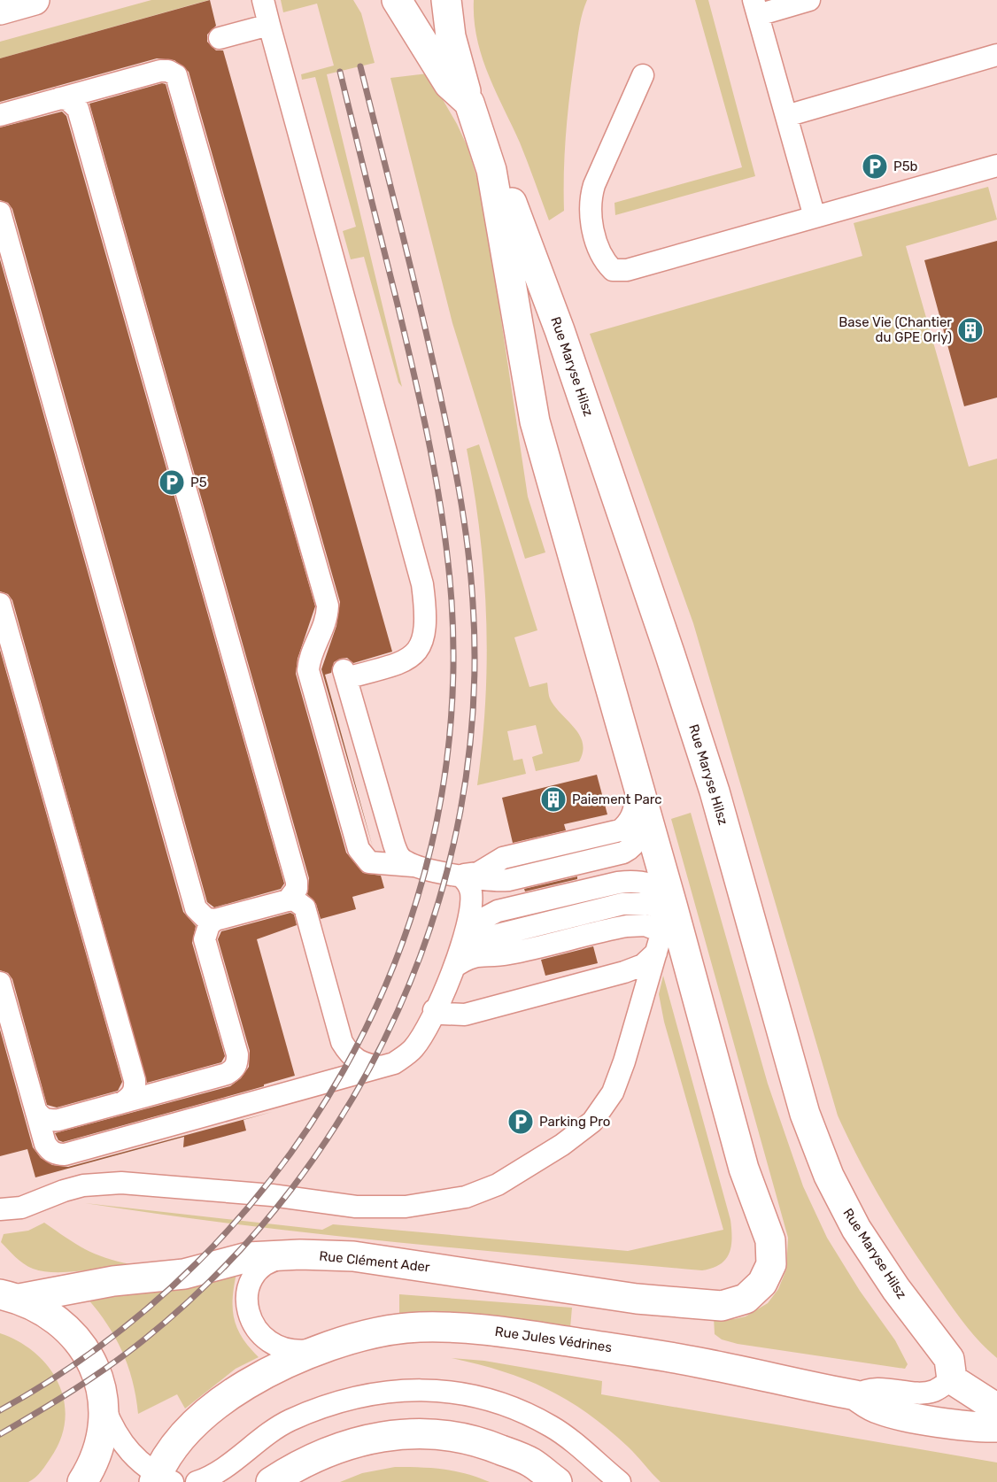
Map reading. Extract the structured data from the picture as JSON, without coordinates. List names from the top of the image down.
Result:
{
  "streets": {
    "street": ["Rue Maryse Hilsz", "Rue Clément Ader", "Rue Jules Védrines"]
  },
  "places": {
    "parking": ["P5b", "P5", "Parking Pro"],
    "building": ["Base Vie (Chantier du GPE Orly)", "Paiement Parc"]
  }
}
